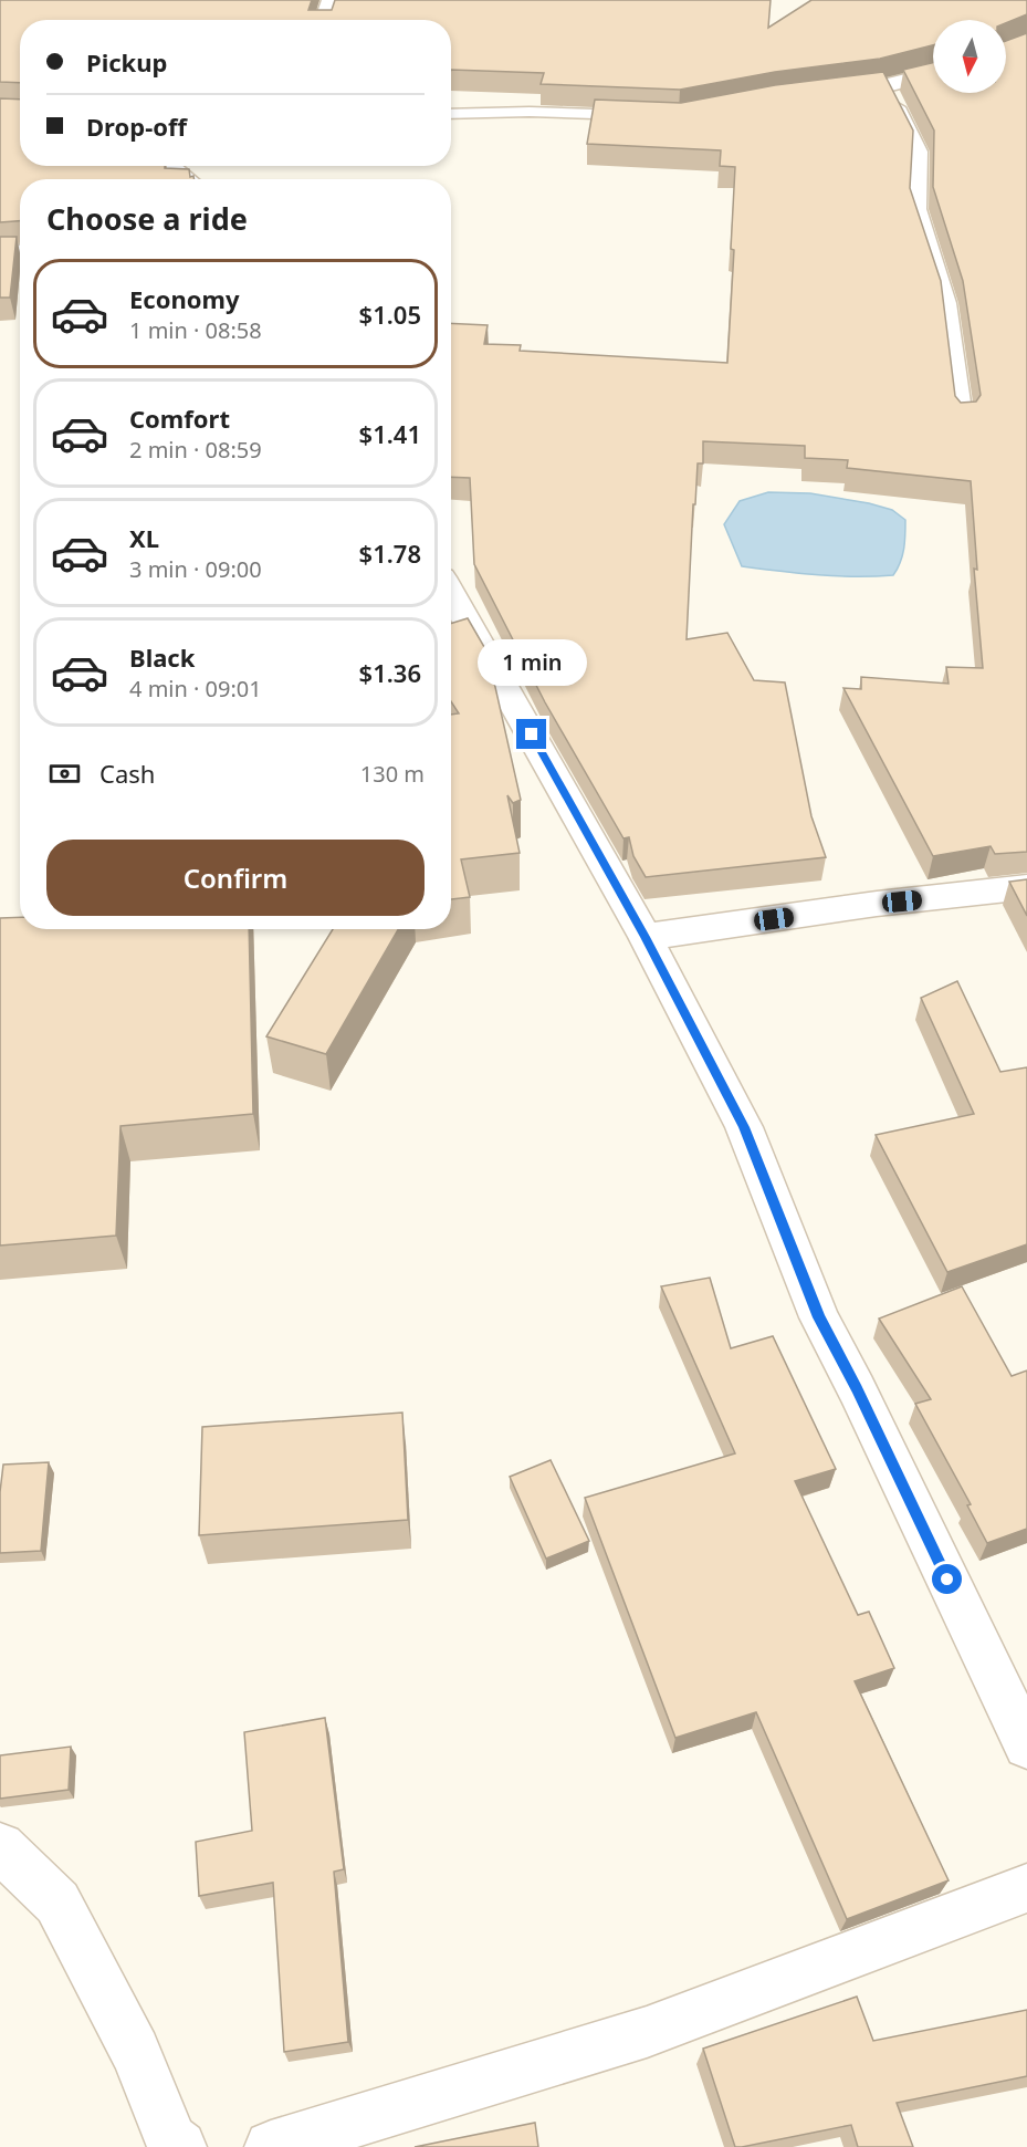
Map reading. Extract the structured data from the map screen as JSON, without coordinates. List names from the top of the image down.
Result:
{
  "north": "bottom",
  "page": {
    "banner": ["Pickup", "Drop-off"],
    "heading": "Choose a ride",
    "list": [
      {
        "name": "Economy",
        "note": "1 min · 08:58",
        "value": "$1.05"
      },
      {
        "name": "Comfort",
        "note": "2 min · 08:59",
        "value": "$1.41"
      },
      {
        "name": "XL",
        "note": "3 min · 09:00",
        "value": "$1.78"
      },
      {
        "name": "Black",
        "note": "4 min · 09:01",
        "value": "$1.36"
      }
    ],
    "bubble": "1 min",
    "pay": ["Cash", "130 m"],
    "buttons": "Confirm"
  }
}
